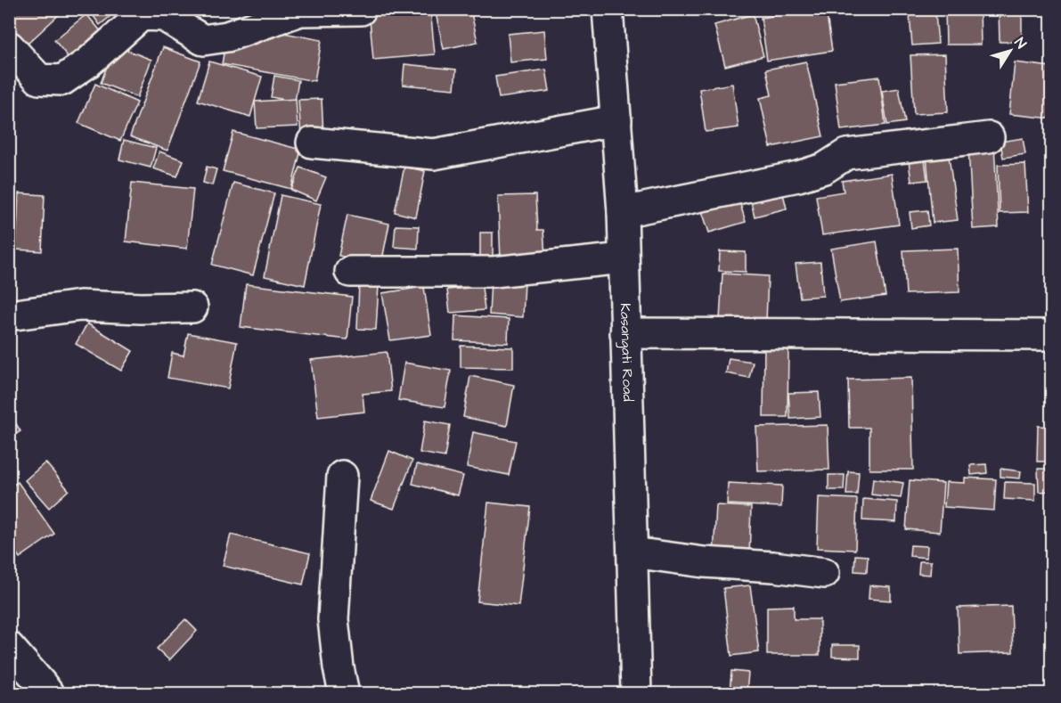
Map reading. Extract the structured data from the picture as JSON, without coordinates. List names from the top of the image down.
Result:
{
  "streets": {
    "street": ["Kasangati Road"]
  },
  "north": "top right"
}
